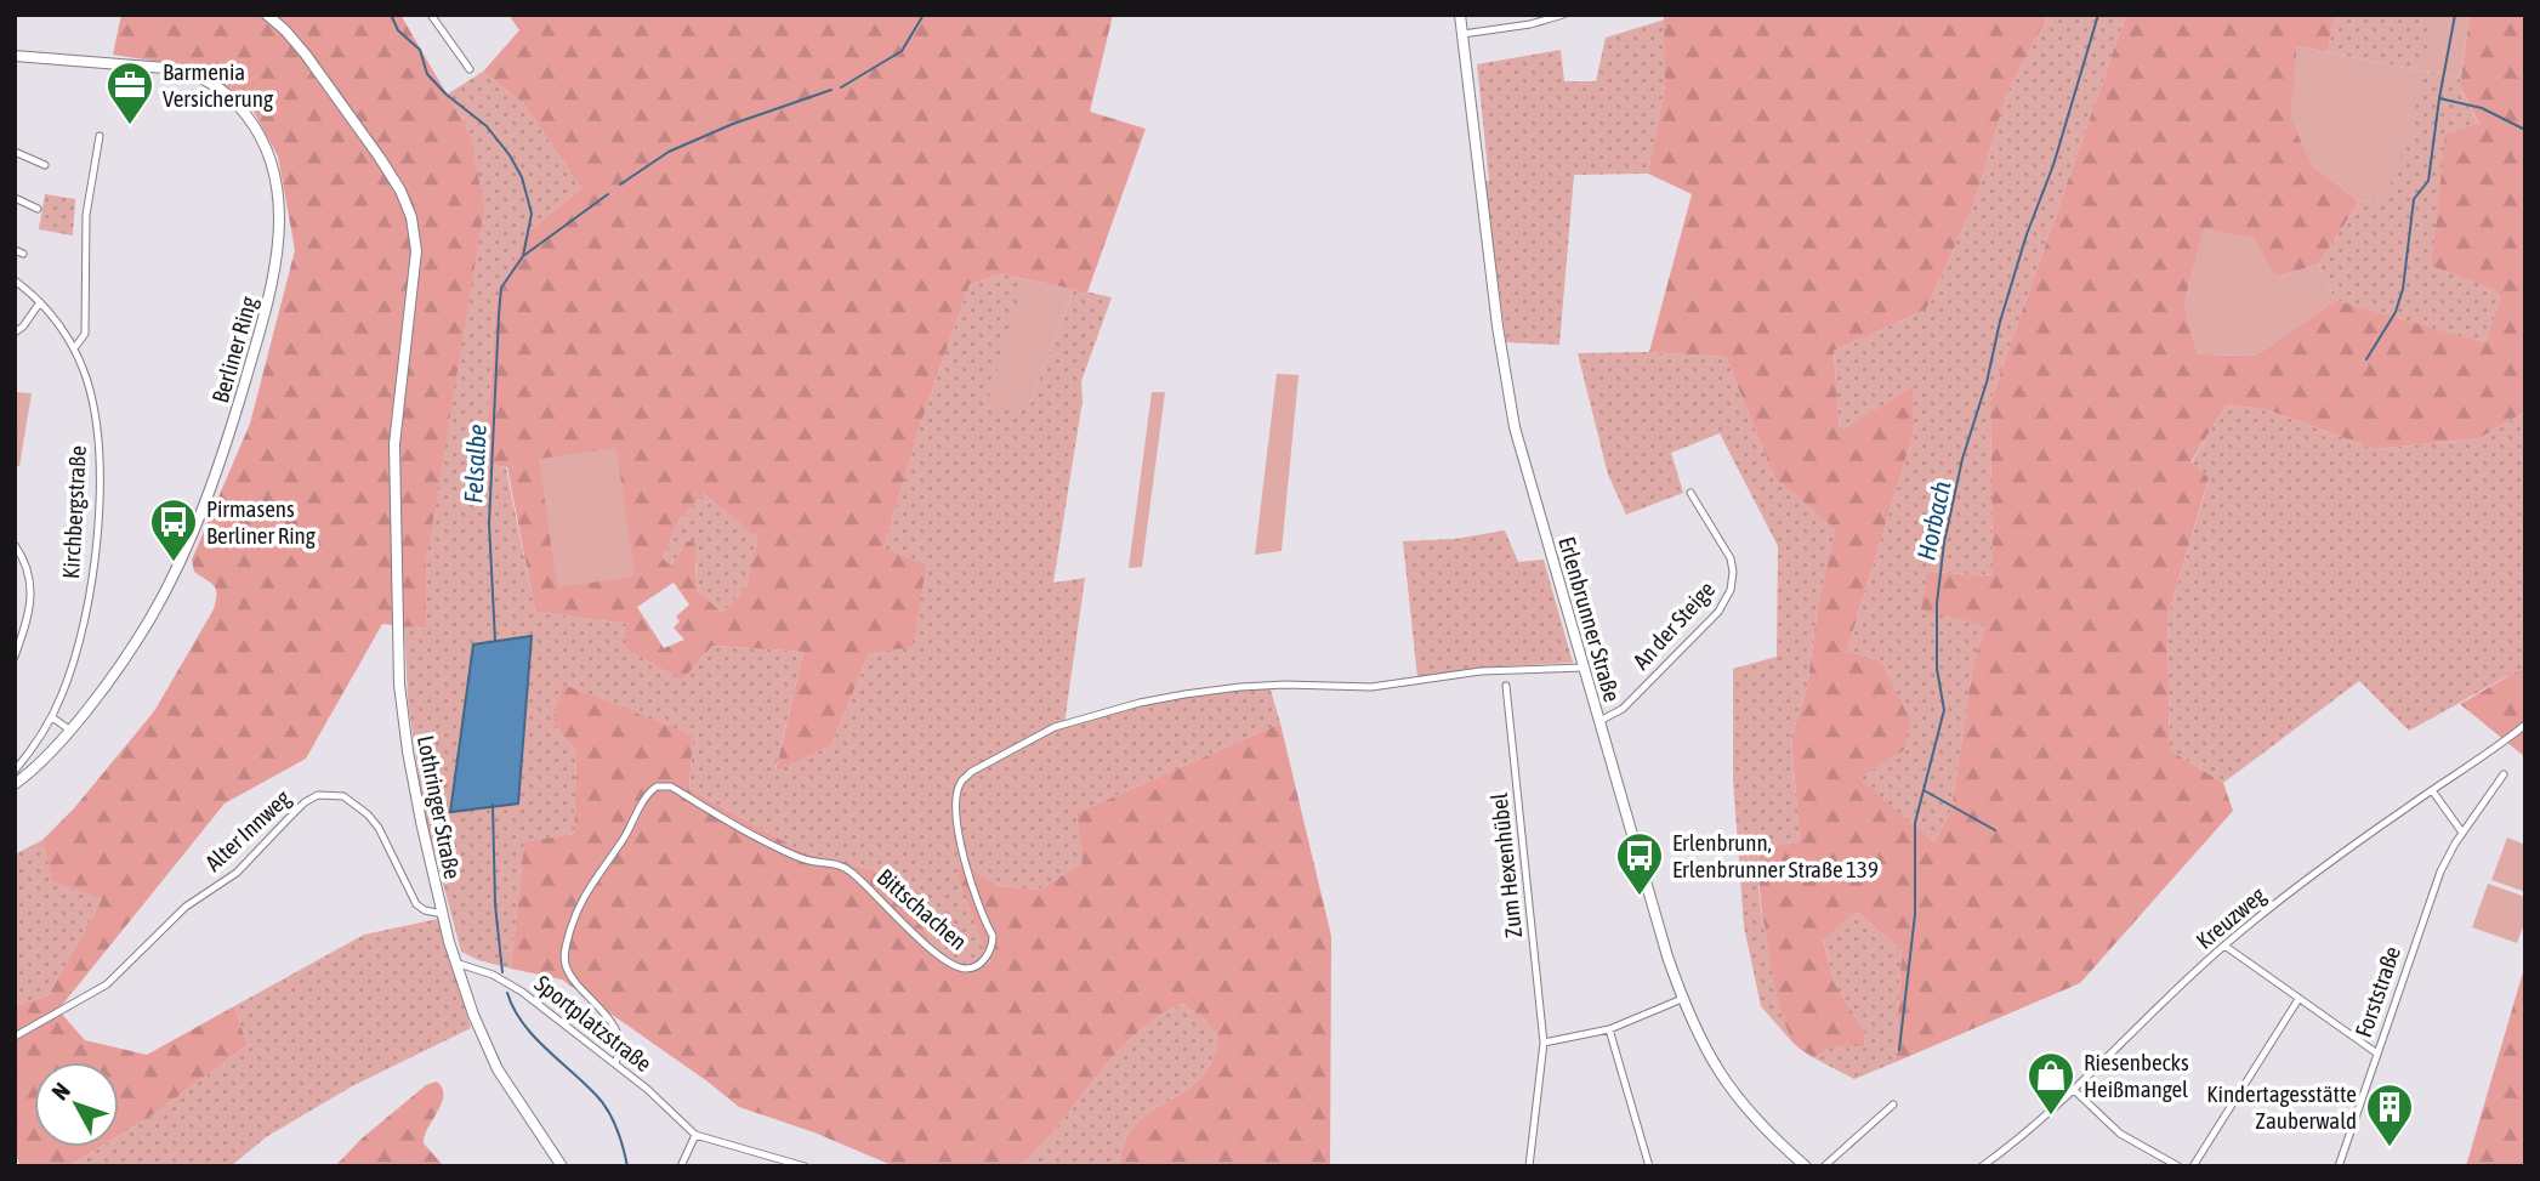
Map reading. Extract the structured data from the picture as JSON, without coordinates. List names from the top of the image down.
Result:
{
  "streets": {
    "street": [
      "Berliner Ring",
      "Kirchbergstraße",
      "Erlenbrunner Straße",
      "An der Steige",
      "Lothringer Straße",
      "Alter Innweg",
      "Zum Hexenhübel",
      "Bittschachen",
      "Kreuzweg",
      "Forststraße",
      "Sportplatzstraße"
    ]
  },
  "crossings": [
    ["Erlenbrunner Straße", "An der Steige"],
    ["Erlenbrunner Straße", "Bittschachen"],
    ["Lothringer Straße", "Alter Innweg"],
    ["Lothringer Straße", "Sportplatzstraße"],
    ["Bittschachen", "Sportplatzstraße"]
  ],
  "water": ["Felsalbe", "Horbach"],
  "places": {
    "office": ["Barmenia Versicherung"],
    "bus stop": ["Pirmasens Berliner Ring", "Erlenbrunn, Erlenbrunner Straße 139"],
    "shop": ["Riesenbecks Heißmangel"],
    "building": ["Kindertagesstätte Zauberwald"]
  },
  "north": "top left"
}
